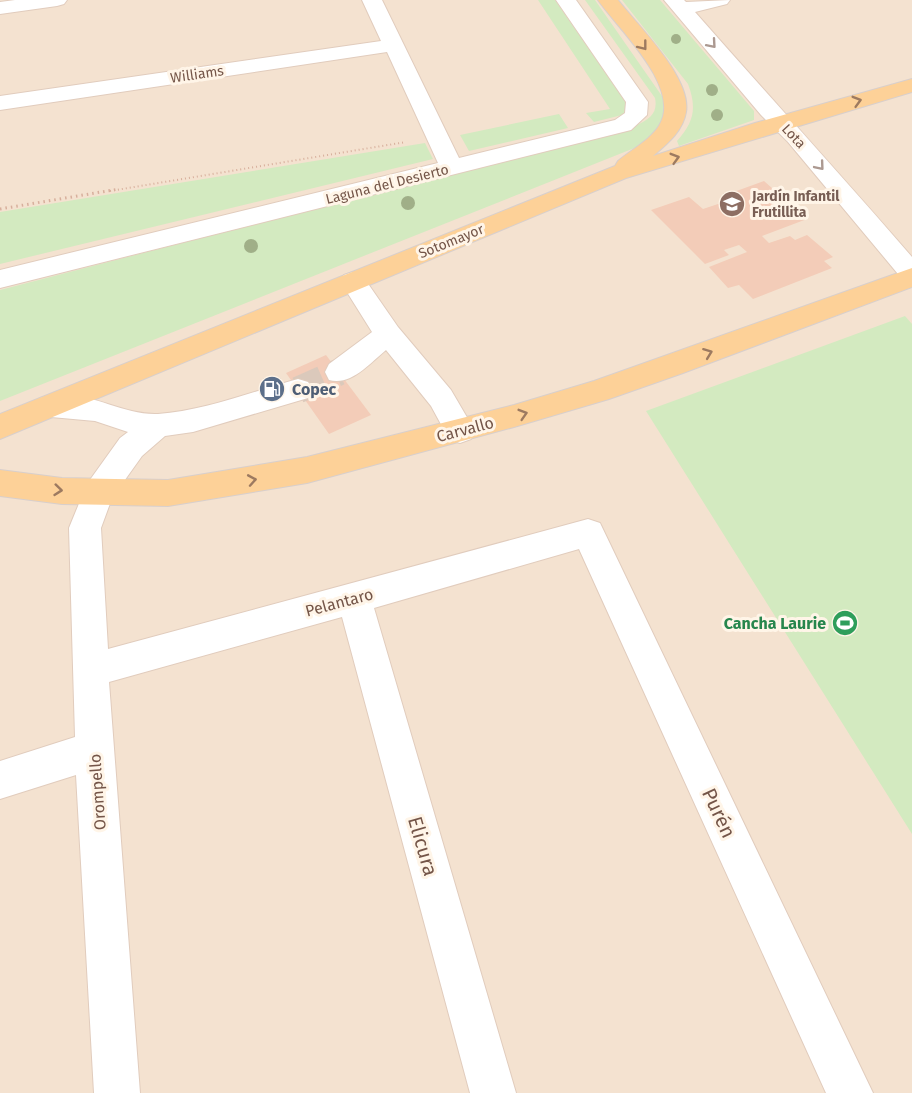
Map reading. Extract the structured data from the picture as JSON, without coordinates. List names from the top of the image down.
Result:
{
  "streets": {
    "main road": ["Sotomayor", "Carvallo"],
    "street": [
      "Williams",
      "Lota",
      "Laguna del Desierto",
      "Pelantaro",
      "Orompello",
      "Purén",
      "Elicura"
    ]
  },
  "crossings": [
    ["Lota", "Sotomayor"],
    ["Lota", "Carvallo"],
    ["Carvallo", "Orompello"],
    ["Pelantaro", "Orompello"],
    ["Pelantaro", "Purén"],
    ["Pelantaro", "Elicura"]
  ],
  "one_way": ["Lota", "Carvallo"],
  "places": {
    "school or university": ["Jardín Infantil Frutillita"],
    "fuel station": ["Copec"],
    "sports": ["Cancha Laurie"]
  }
}
